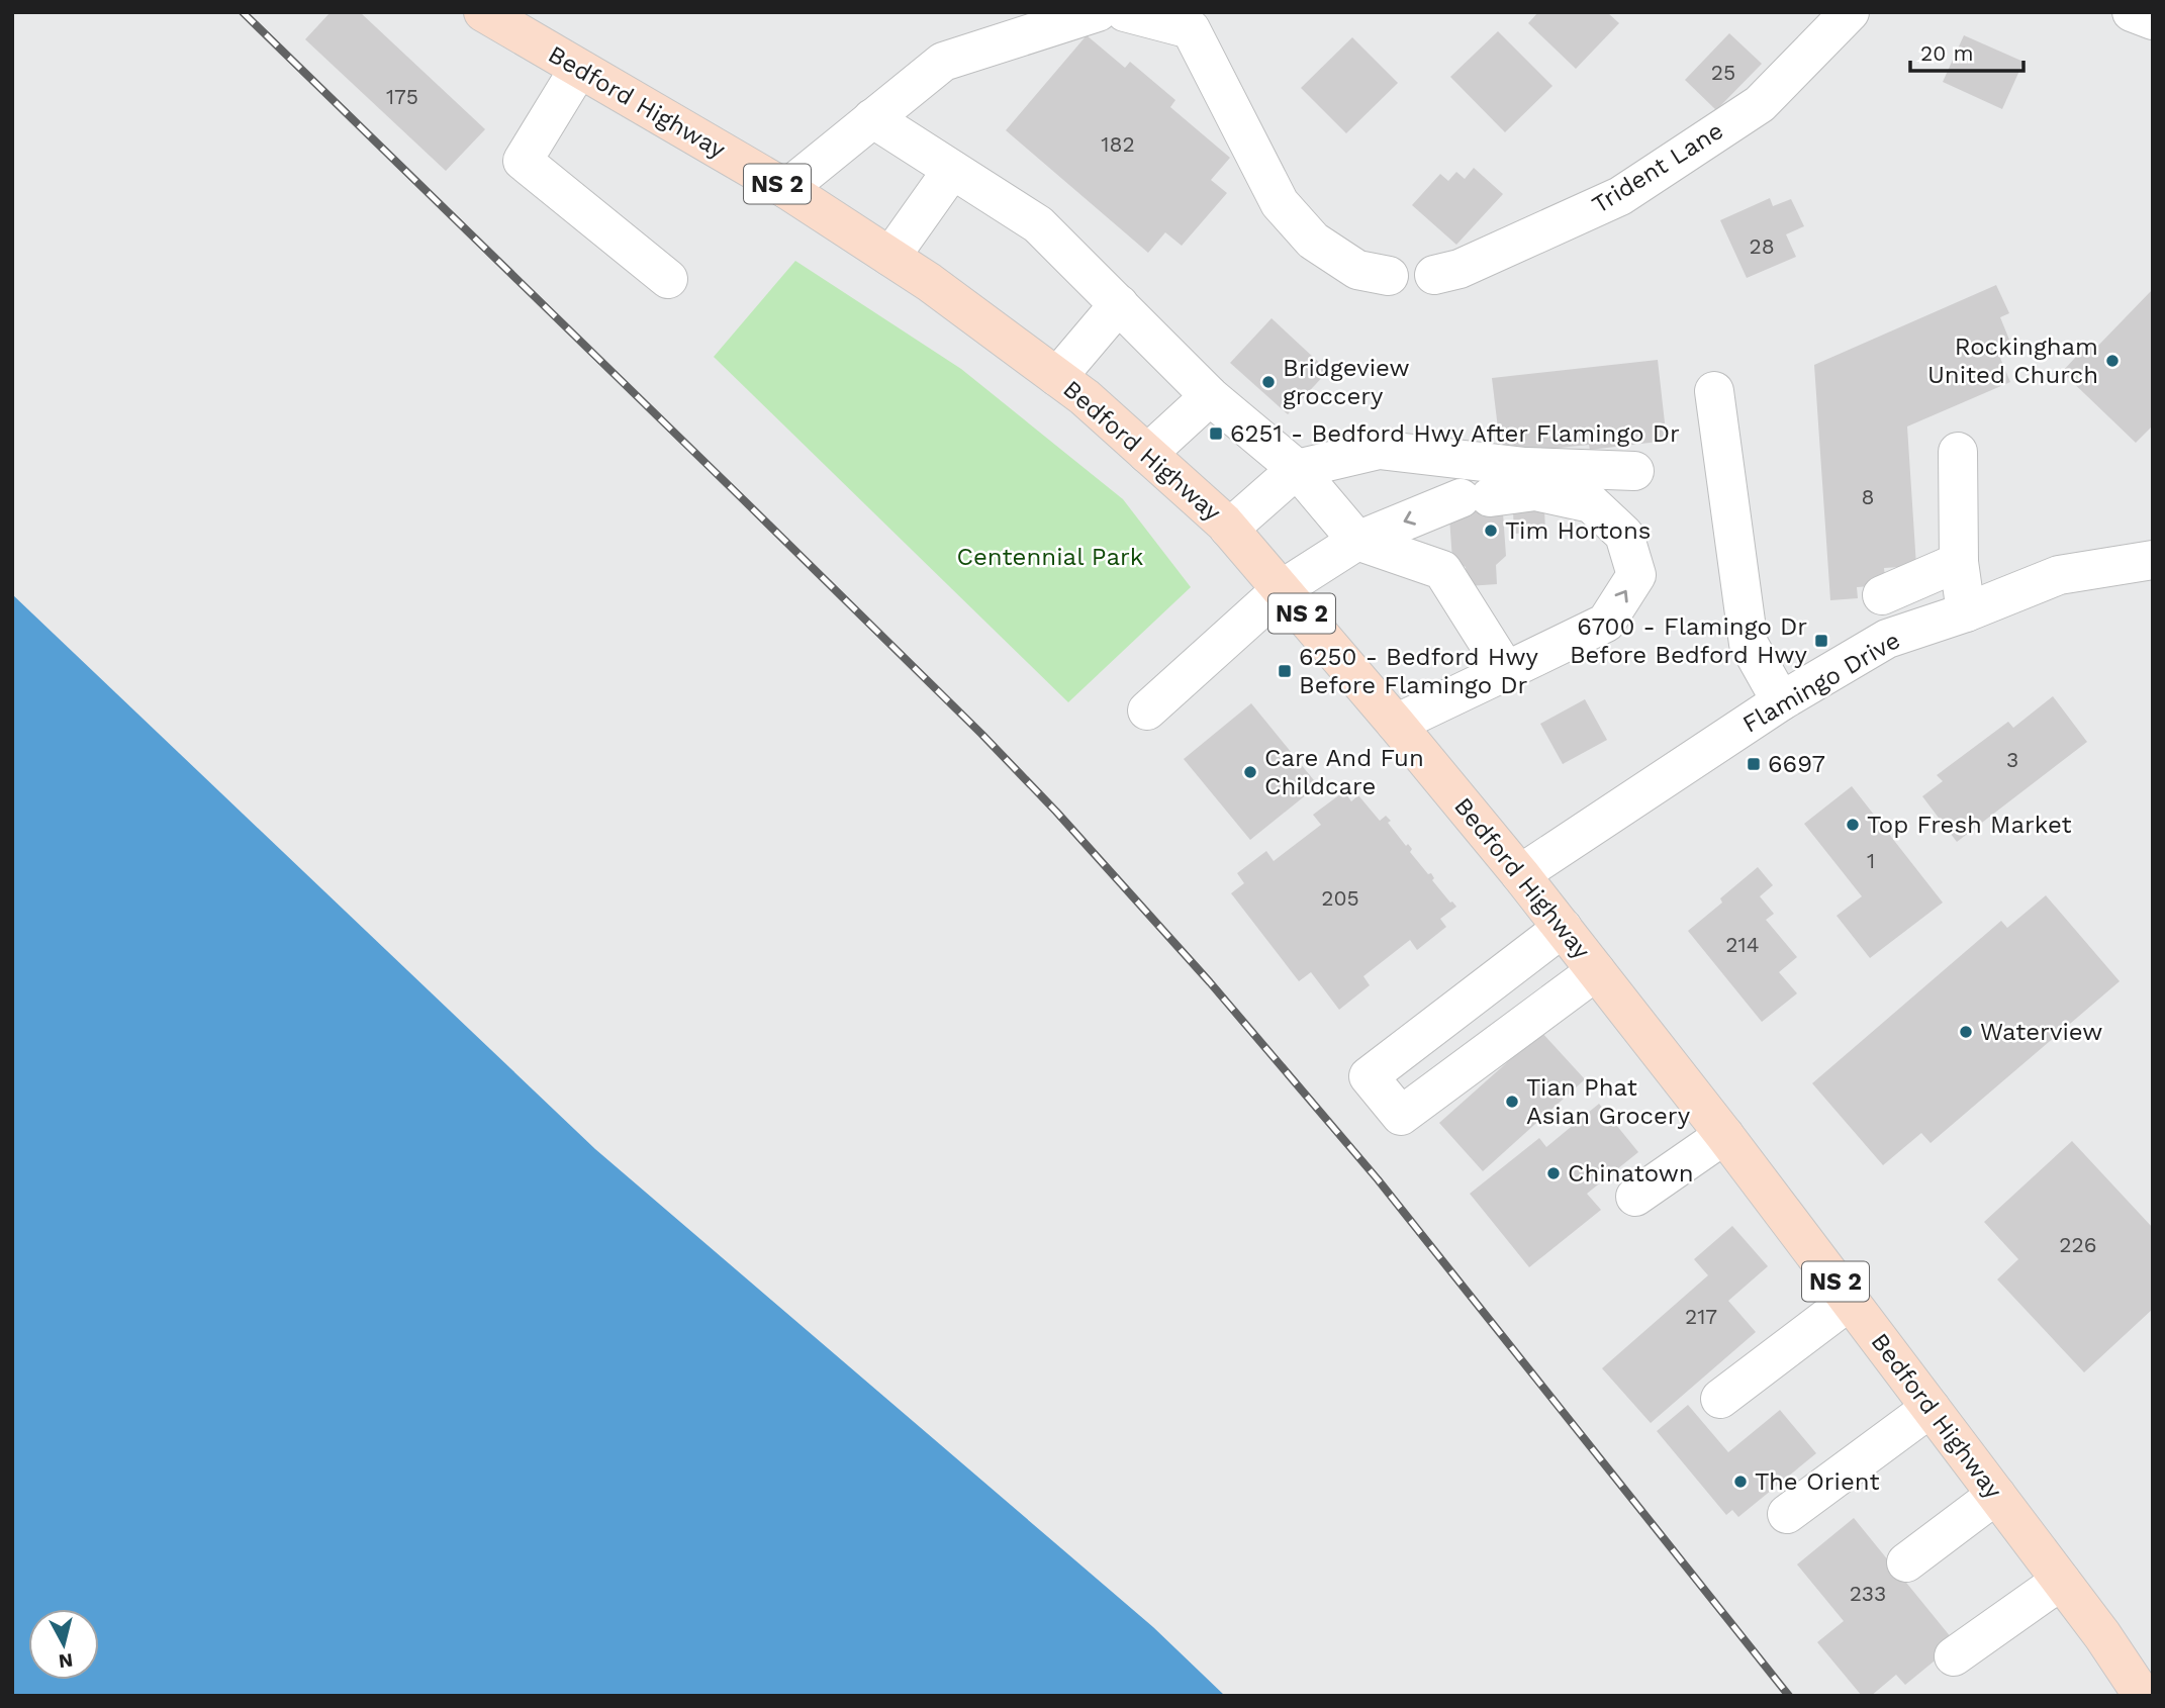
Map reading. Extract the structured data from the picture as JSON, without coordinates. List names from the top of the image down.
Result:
{
  "streets": {
    "main road": ["Bedford Highway", "NS 2"],
    "street": ["Trident Lane", "Flamingo Drive"]
  },
  "crossings": [
    ["Bedford Highway", "Flamingo Drive"]
  ],
  "parks": ["Centennial Park"],
  "places": {
    "other": [
      "Rockingham United Church",
      "Bridgeview groccery",
      "Tim Hortons",
      "Care And Fun Childcare",
      "Top Fresh Market",
      "Waterview",
      "Tian Phat Asian Grocery",
      "Chinatown",
      "The Orient"
    ],
    "transit": [
      "6251 - Bedford Hwy After Flamingo Dr",
      "6700 - Flamingo Dr Before Bedford Hwy",
      "6250 - Bedford Hwy Before Flamingo Dr",
      "6697"
    ]
  },
  "house_numbers": [
    "25",
    "175",
    "182",
    "28",
    "8",
    "3",
    "1",
    "205",
    "214",
    "226",
    "217",
    "233"
  ],
  "scale_bar": "20 m",
  "north": "bottom"
}
